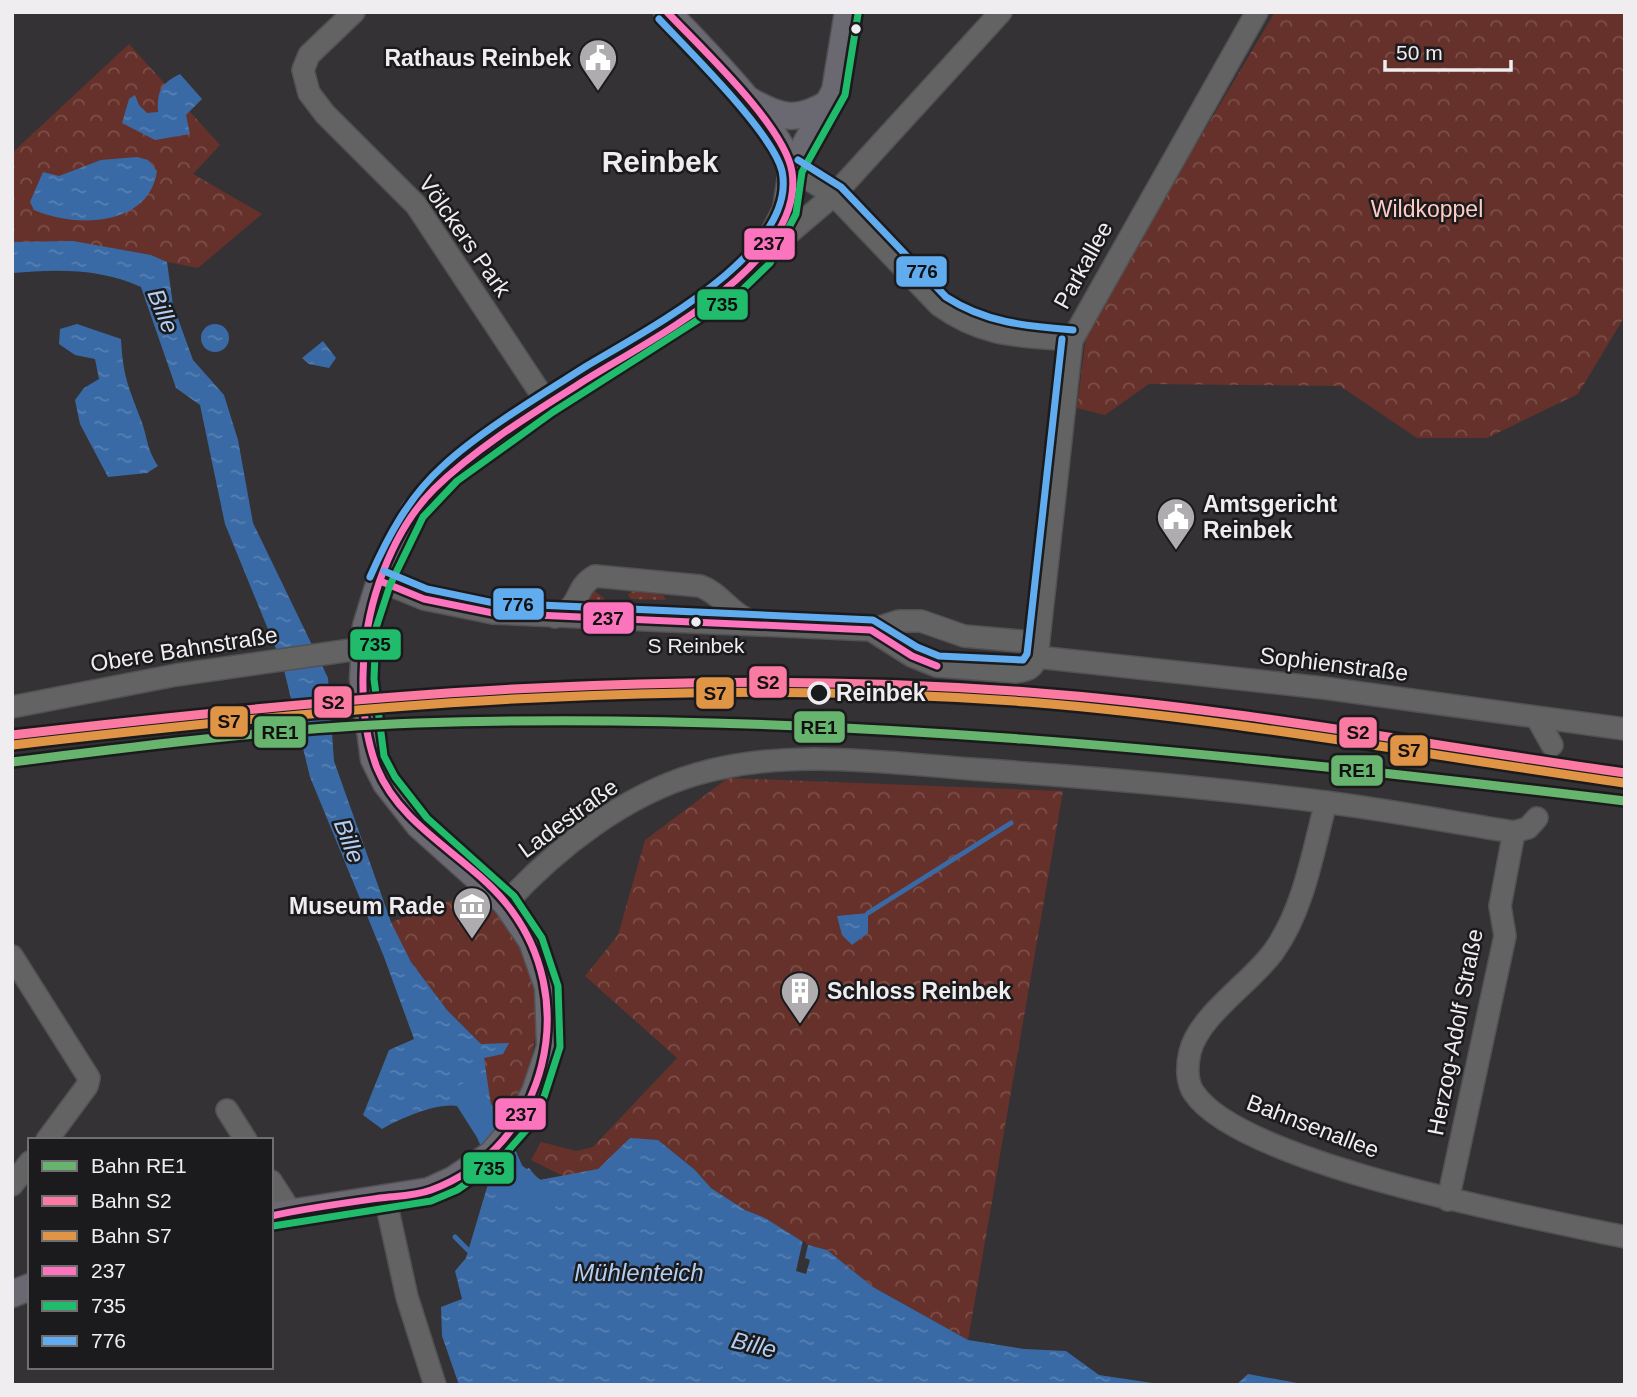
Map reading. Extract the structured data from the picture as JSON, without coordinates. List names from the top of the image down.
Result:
{
  "streets": {
    "street": [
      "Völckers Park",
      "Parkallee",
      "Obere Bahnstraße",
      "Sophienstraße",
      "Ladestraße",
      "Herzog-Adolf Straße",
      "Bahnsenallee"
    ]
  },
  "crossings": [
    ["Parkallee", "Sophienstraße"],
    ["Ladestraße", "Herzog-Adolf Straße"],
    ["Ladestraße", "Bahnsenallee"],
    ["Herzog-Adolf Straße", "Bahnsenallee"]
  ],
  "districts": ["Reinbek"],
  "water": ["Bille", "Mühlenteich"],
  "parks": ["Wildkoppel"],
  "places": {
    "public building": ["Rathaus Reinbek", "Amtsgericht Reinbek"],
    "other": ["S Reinbek", "Reinbek"],
    "museum": ["Museum Rade"],
    "building": ["Schloss Reinbek"]
  },
  "lines": [
    "transit line 237",
    "transit line 735",
    "transit line 776",
    "rail line S2",
    "rail line S7",
    "rail line RE1"
  ],
  "legend": [
    "Bahn RE1",
    "Bahn S2",
    "Bahn S7",
    "237",
    "735",
    "776"
  ],
  "scale_bar": "50 m"
}
